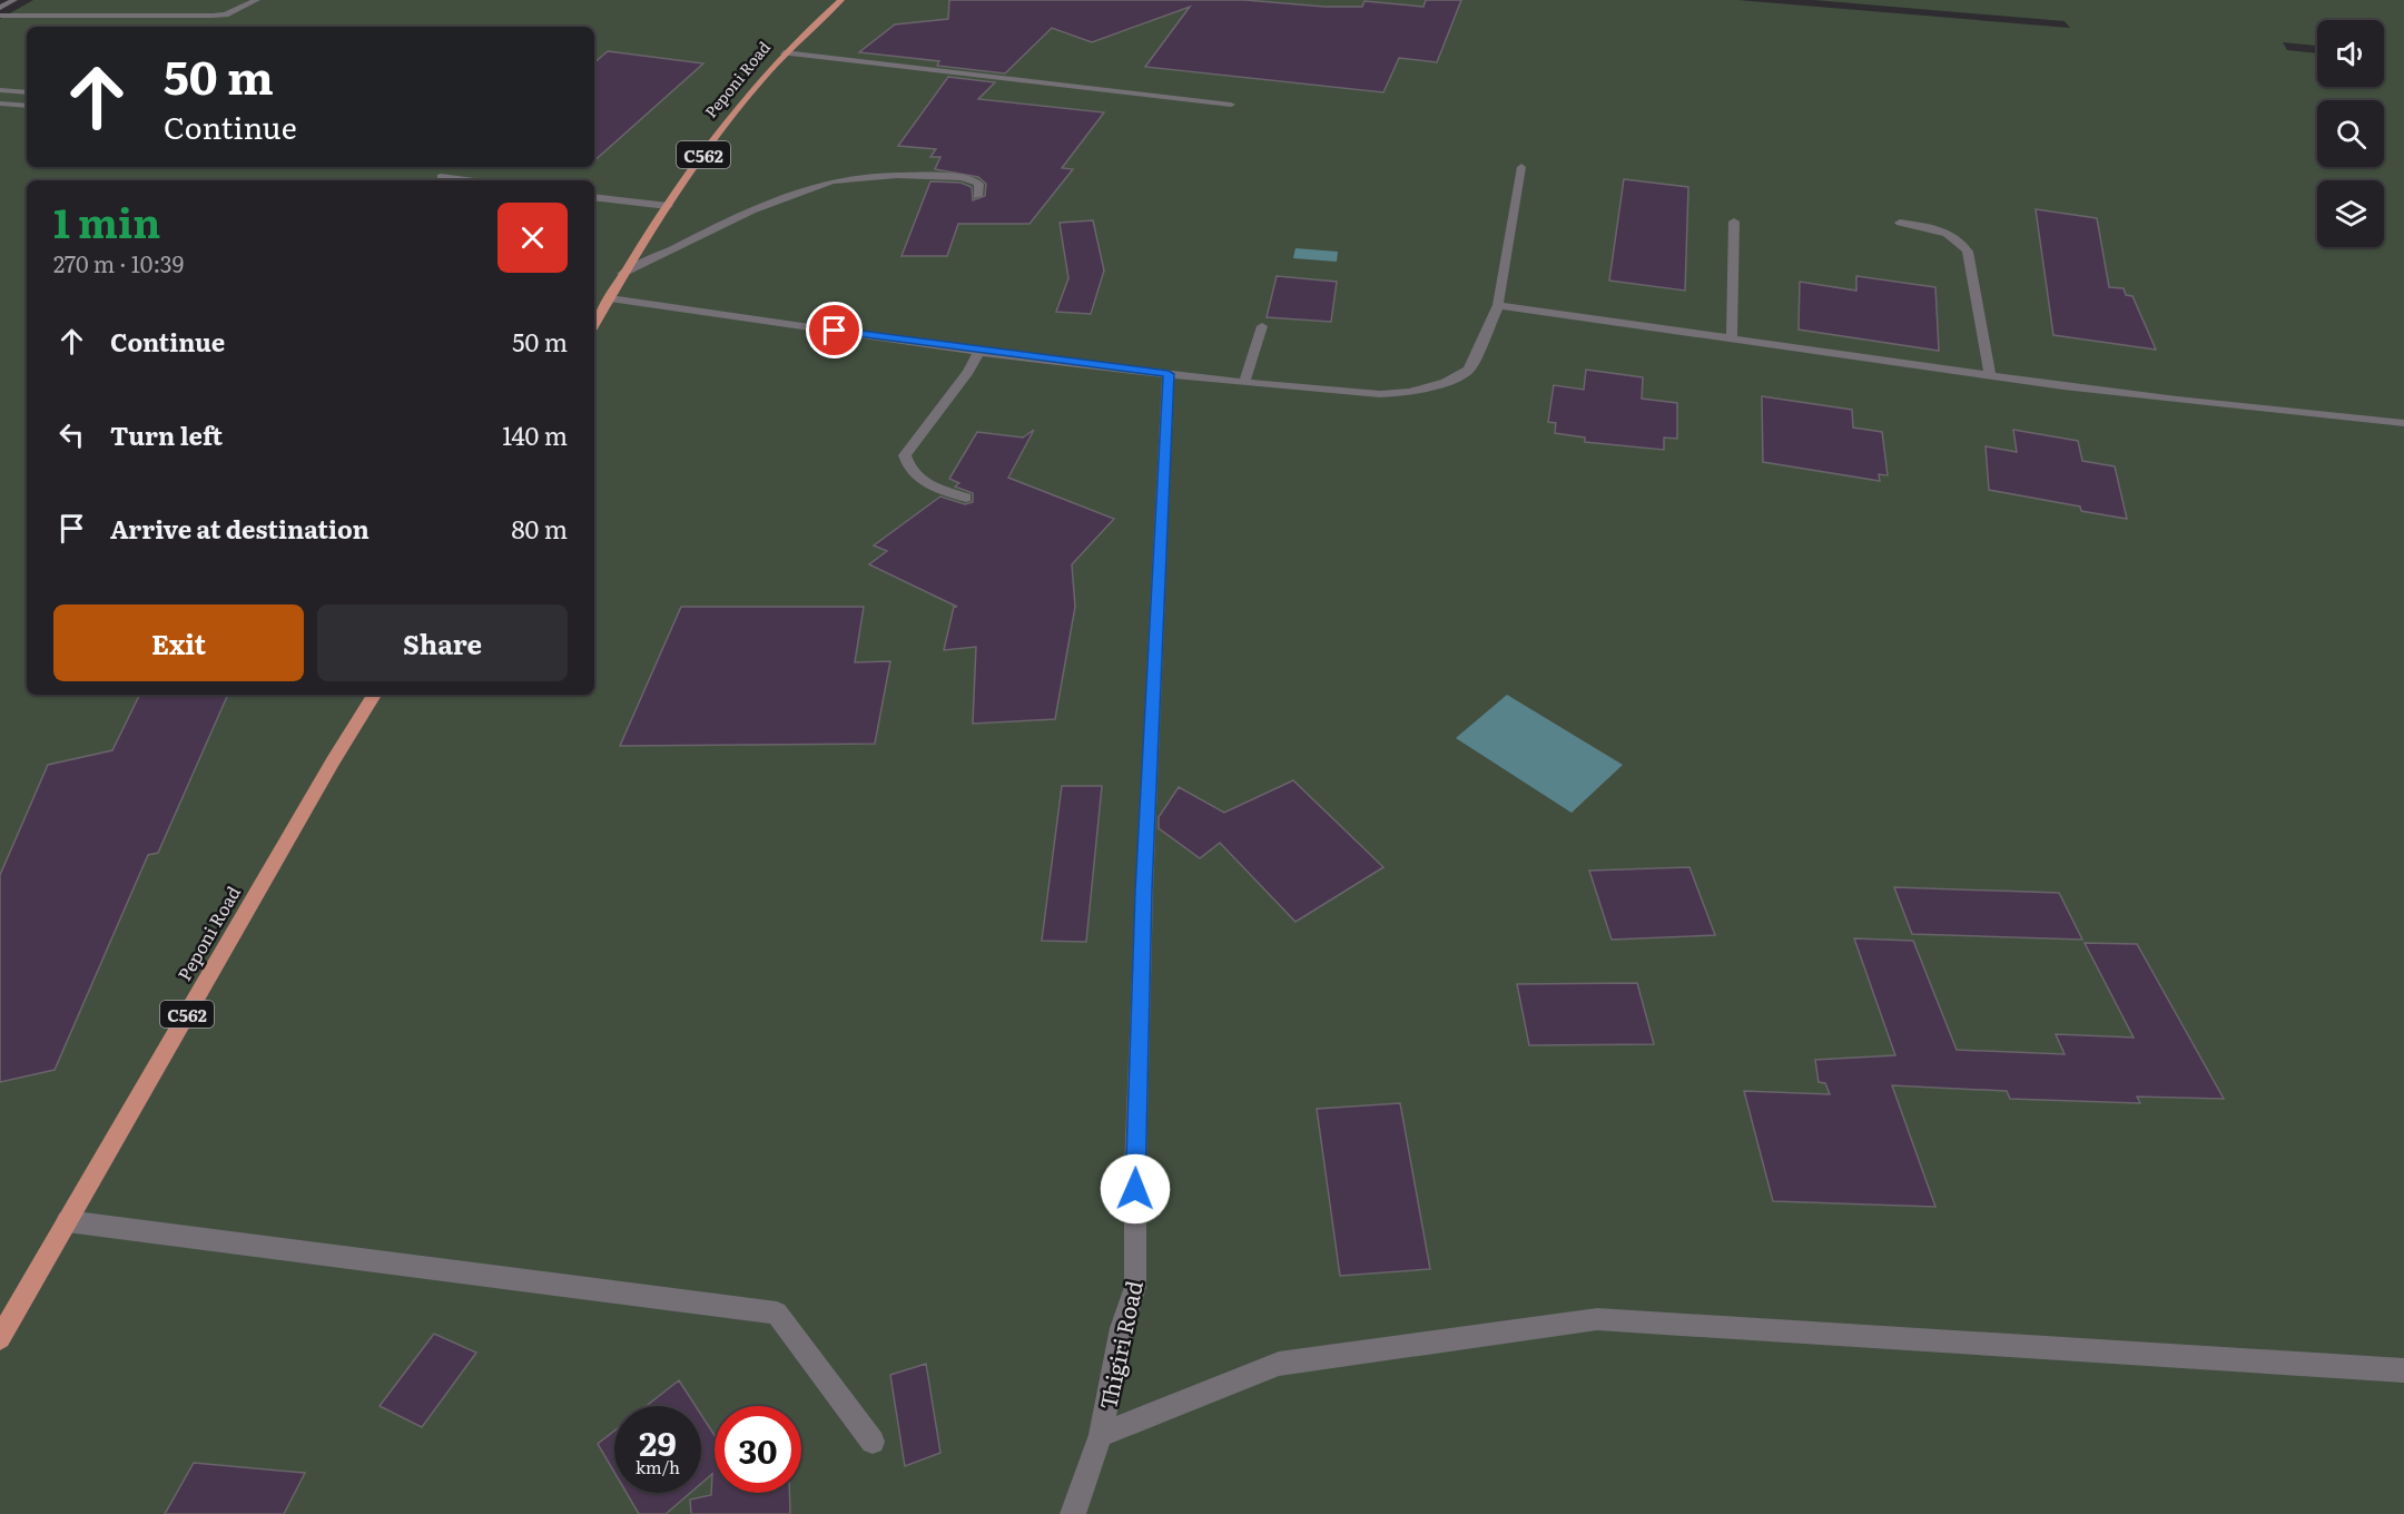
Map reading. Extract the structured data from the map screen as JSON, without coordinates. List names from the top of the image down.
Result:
{
  "streets": {
    "main road": ["Peponi Road", "C562"],
    "street": ["Thigiri Road"]
  },
  "page": {
    "turn": ["50 m", "Continue"],
    "heading": ["1 min", "270 m · 10:39"],
    "list": [
      {
        "name": "Continue",
        "value": "50 m"
      },
      {
        "name": "Turn left",
        "value": "140 m"
      },
      {
        "name": "Arrive at destination",
        "value": "80 m"
      }
    ],
    "buttons": ["Exit", "Share"],
    "speed": "29 km/h",
    "limit": "30"
  }
}
